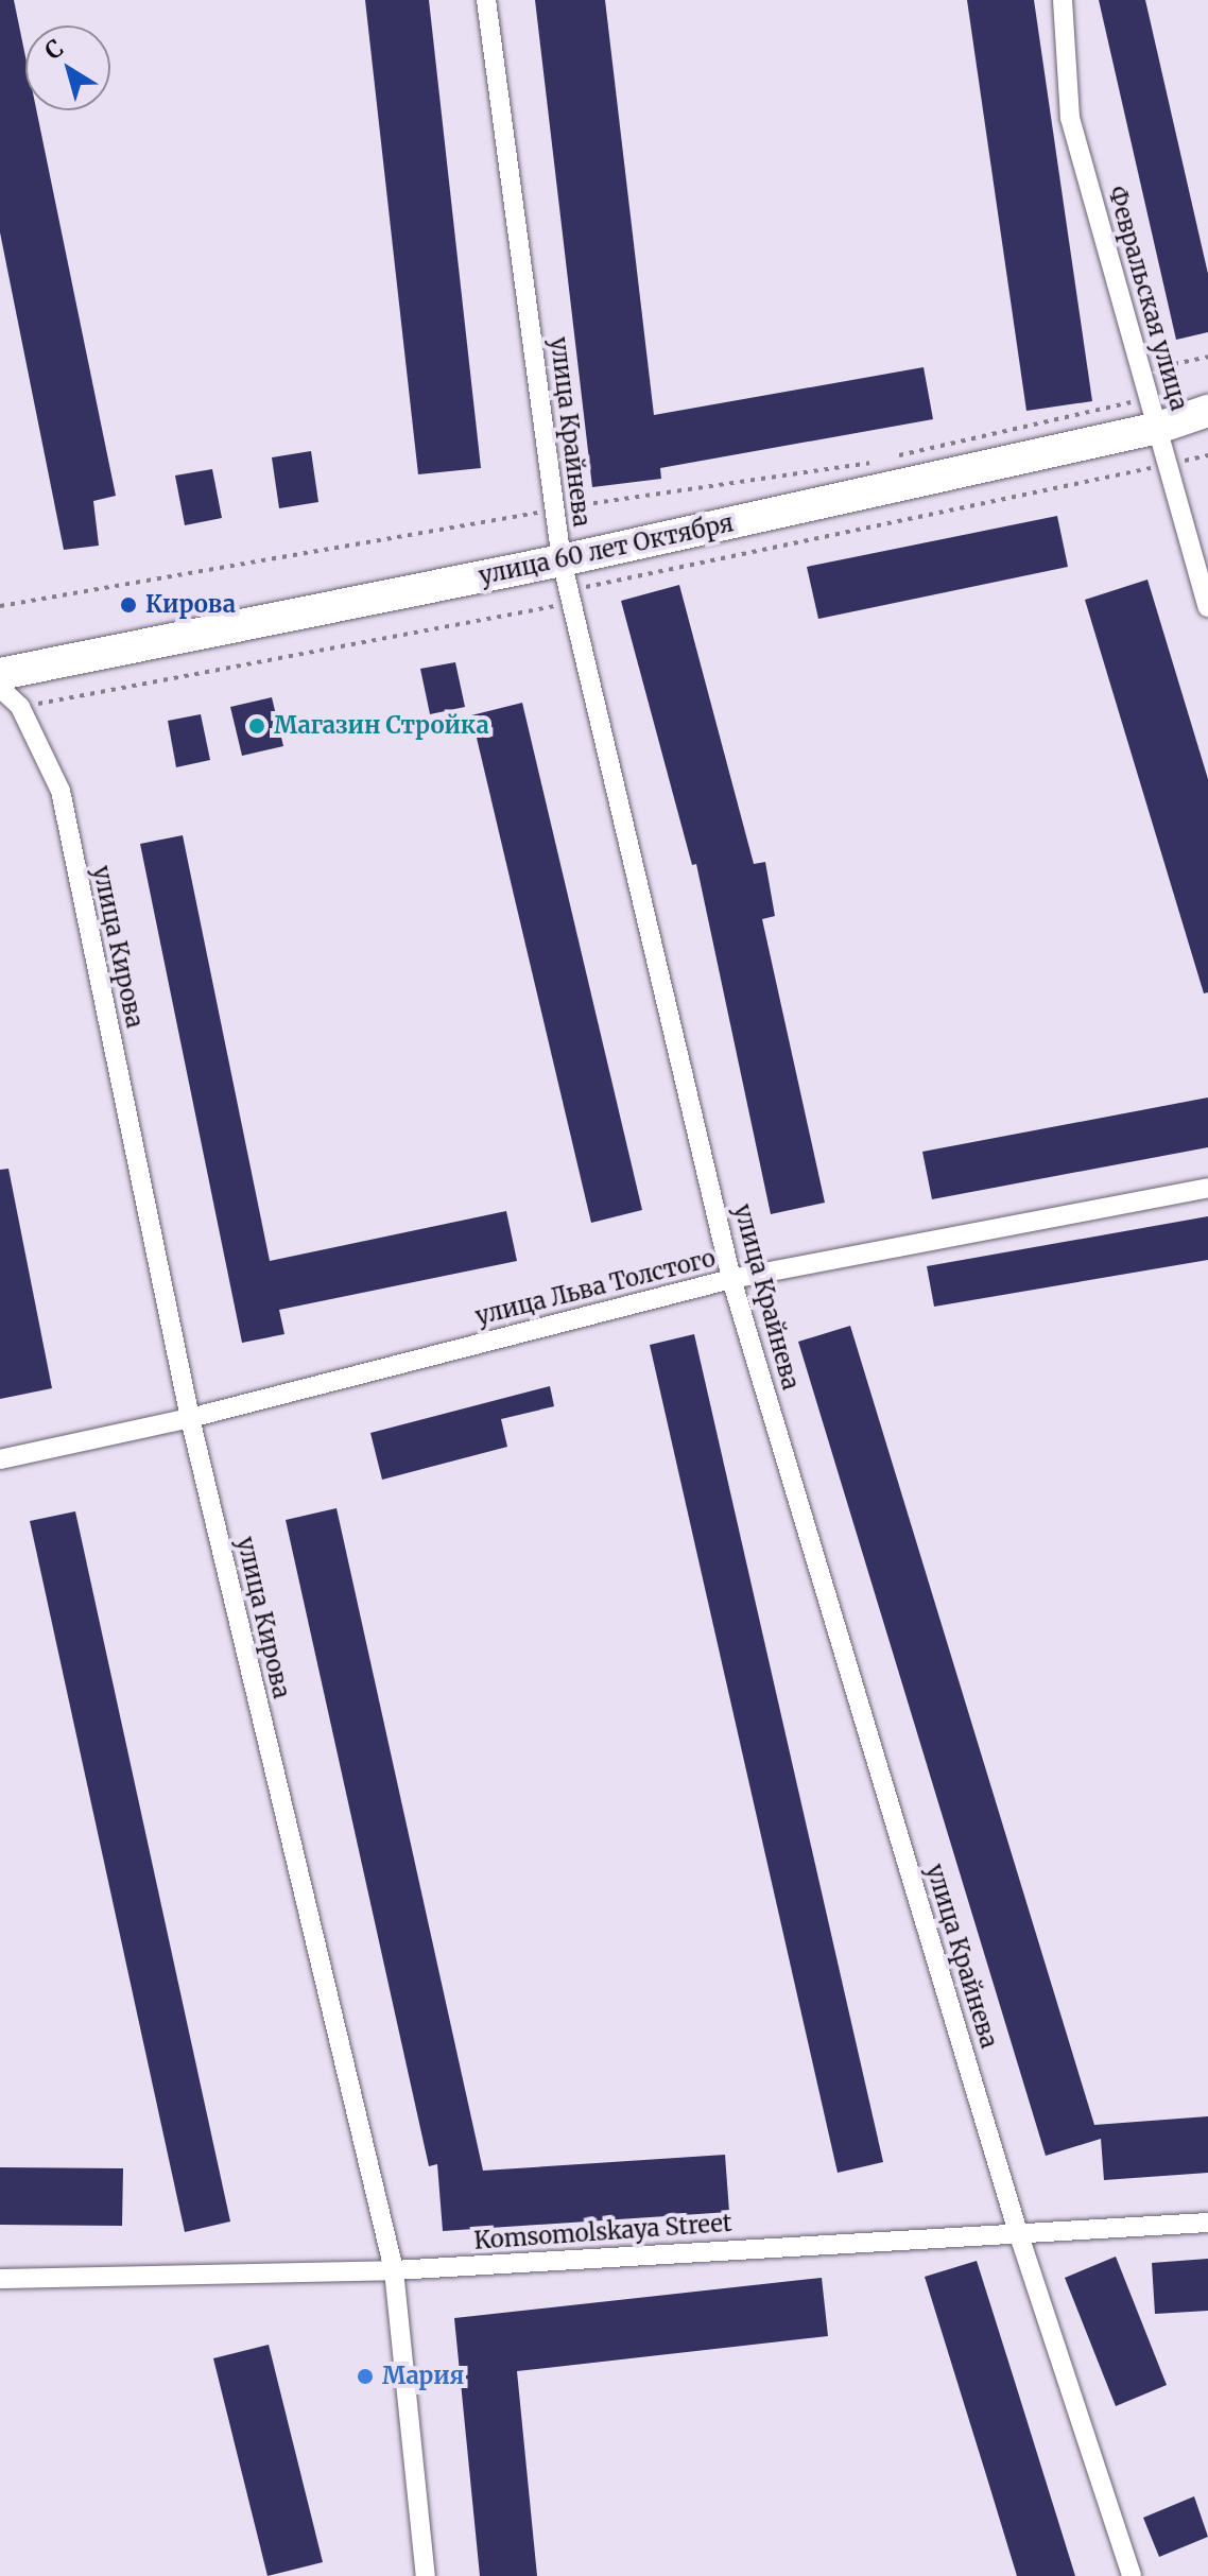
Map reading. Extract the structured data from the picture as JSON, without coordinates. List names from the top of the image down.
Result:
{
  "streets": {
    "main road": ["улица 60 лет Октября"],
    "street": [
      "Февральская улица",
      "улица Крайнева",
      "улица Кирова",
      "улица Льва Толстого",
      "Komsomolskaya Street"
    ]
  },
  "crossings": [
    ["Февральская улица", "улица 60 лет Октября"],
    ["улица Крайнева", "улица 60 лет Октября"],
    ["улица Крайнева", "улица Льва Толстого"],
    ["улица Крайнева", "Komsomolskaya Street"],
    ["улица Кирова", "улица Льва Толстого"],
    ["улица Кирова", "Komsomolskaya Street"]
  ],
  "places": ["Кирова", "Магазин Стройка", "Мария"],
  "north": "top left"
}
